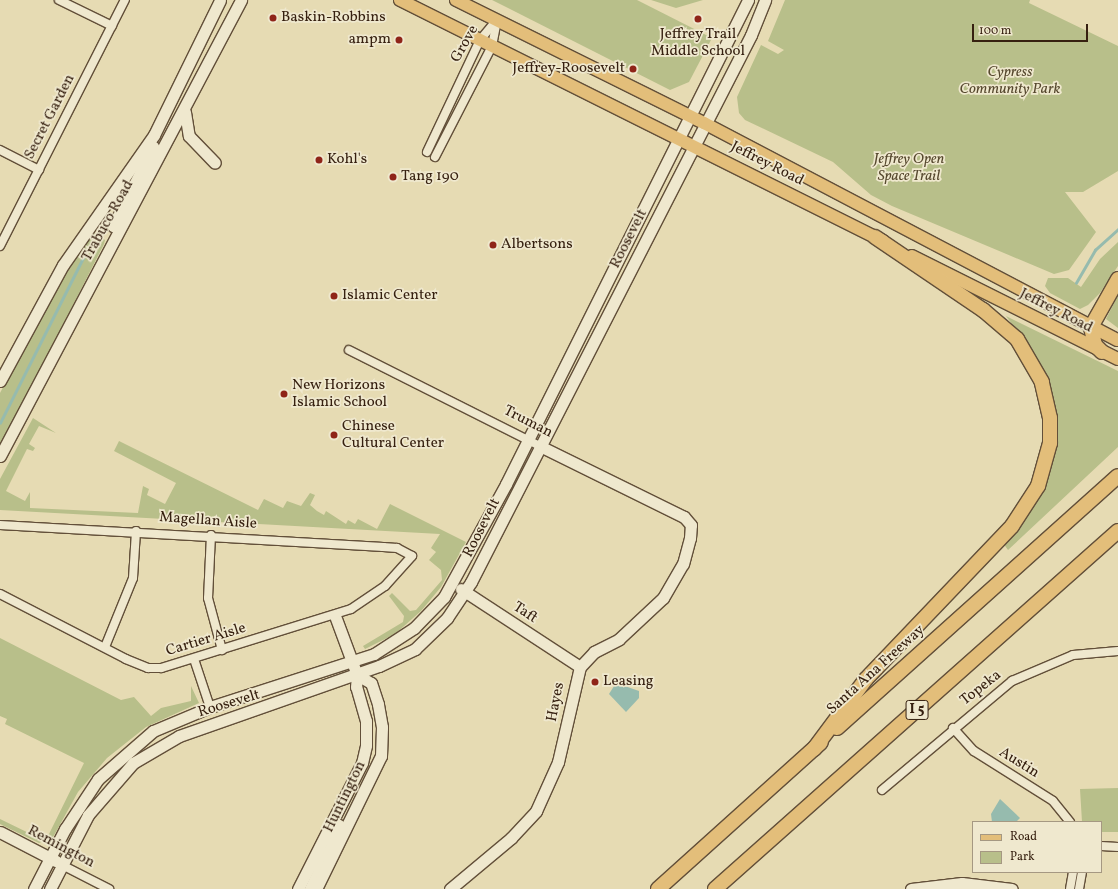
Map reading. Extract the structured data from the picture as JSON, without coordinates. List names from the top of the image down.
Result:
{
  "streets": {
    "highway": ["Santa Ana Freeway", "I 5"],
    "main road": ["Jeffrey Road"],
    "street": [
      "Grove",
      "Secret Garden",
      "Trabuco Road",
      "Roosevelt",
      "Truman",
      "Magellan Aisle",
      "Taft",
      "Cartier Aisle",
      "Topeka",
      "Hayes",
      "Austin",
      "Huntington",
      "Remington"
    ]
  },
  "crossings": [
    ["Grove", "Jeffrey Road"],
    ["Jeffrey Road", "Roosevelt"],
    ["Roosevelt", "Truman"],
    ["Roosevelt", "Taft"],
    ["Roosevelt", "Huntington"],
    ["Roosevelt", "Remington"],
    ["Truman", "Hayes"],
    ["Magellan Aisle", "Cartier Aisle"],
    ["Taft", "Hayes"],
    ["Cartier Aisle", "Huntington"],
    ["Topeka", "Austin"]
  ],
  "parks": ["Cypress Community Park", "Jeffrey Open Space Trail"],
  "places": [
    "Baskin-Robbins",
    "Jeffrey Trail Middle School",
    "ampm",
    "Jeffrey-Roosevelt",
    "Kohl's",
    "Tang 190",
    "Albertsons",
    "Islamic Center",
    "New Horizons Islamic School",
    "Chinese Cultural Center",
    "Leasing"
  ],
  "legend": ["Road", "Park"],
  "scale_bar": "100 m"
}
